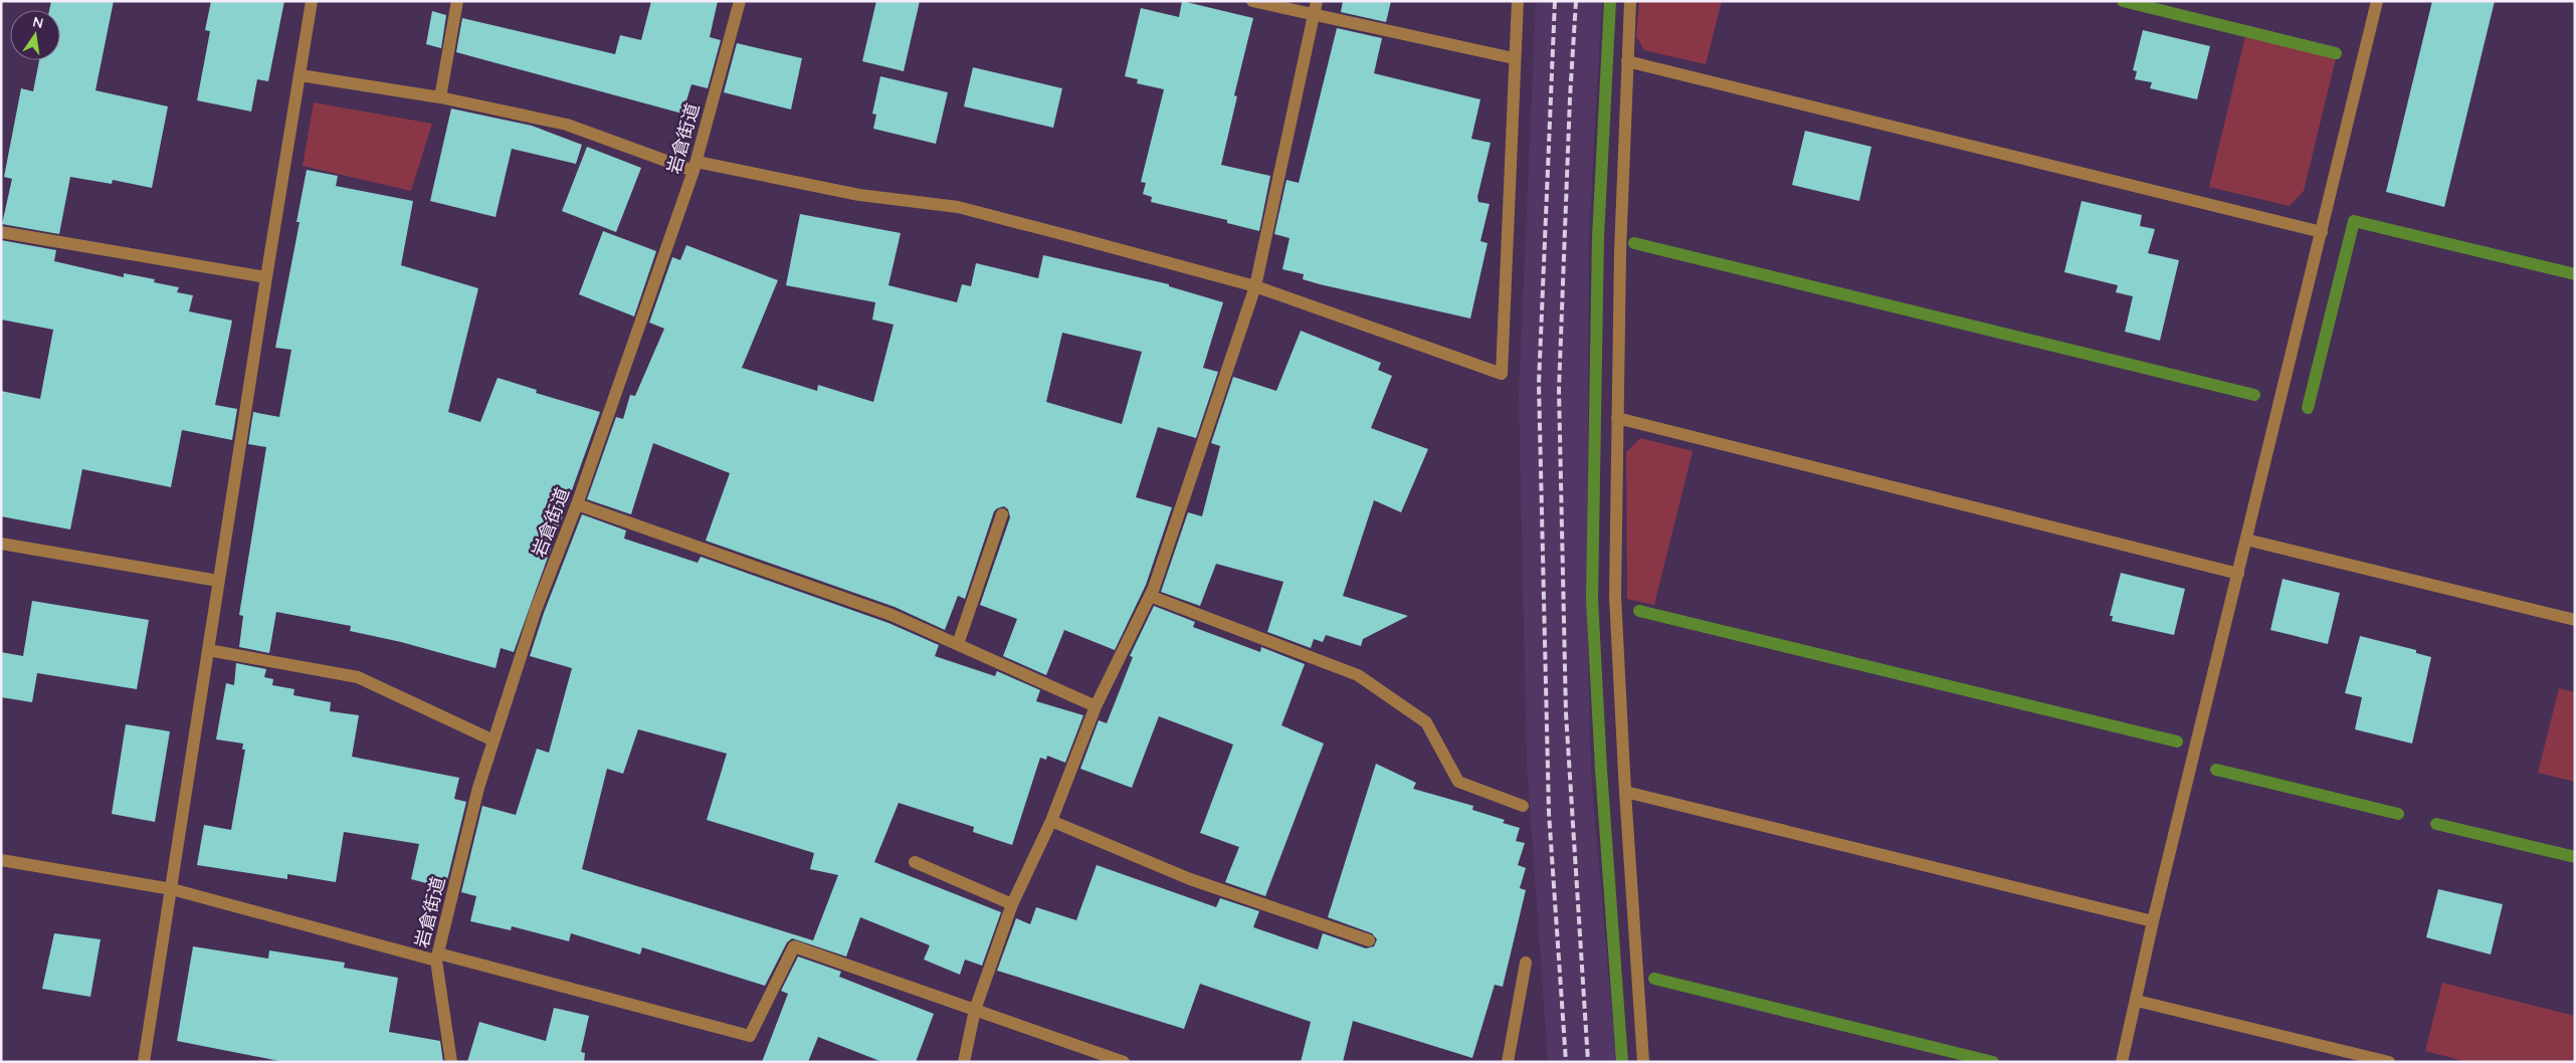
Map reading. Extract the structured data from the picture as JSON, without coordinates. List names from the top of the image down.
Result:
{
  "streets": {
    "street": ["岩倉街道"]
  },
  "north": "top"
}
